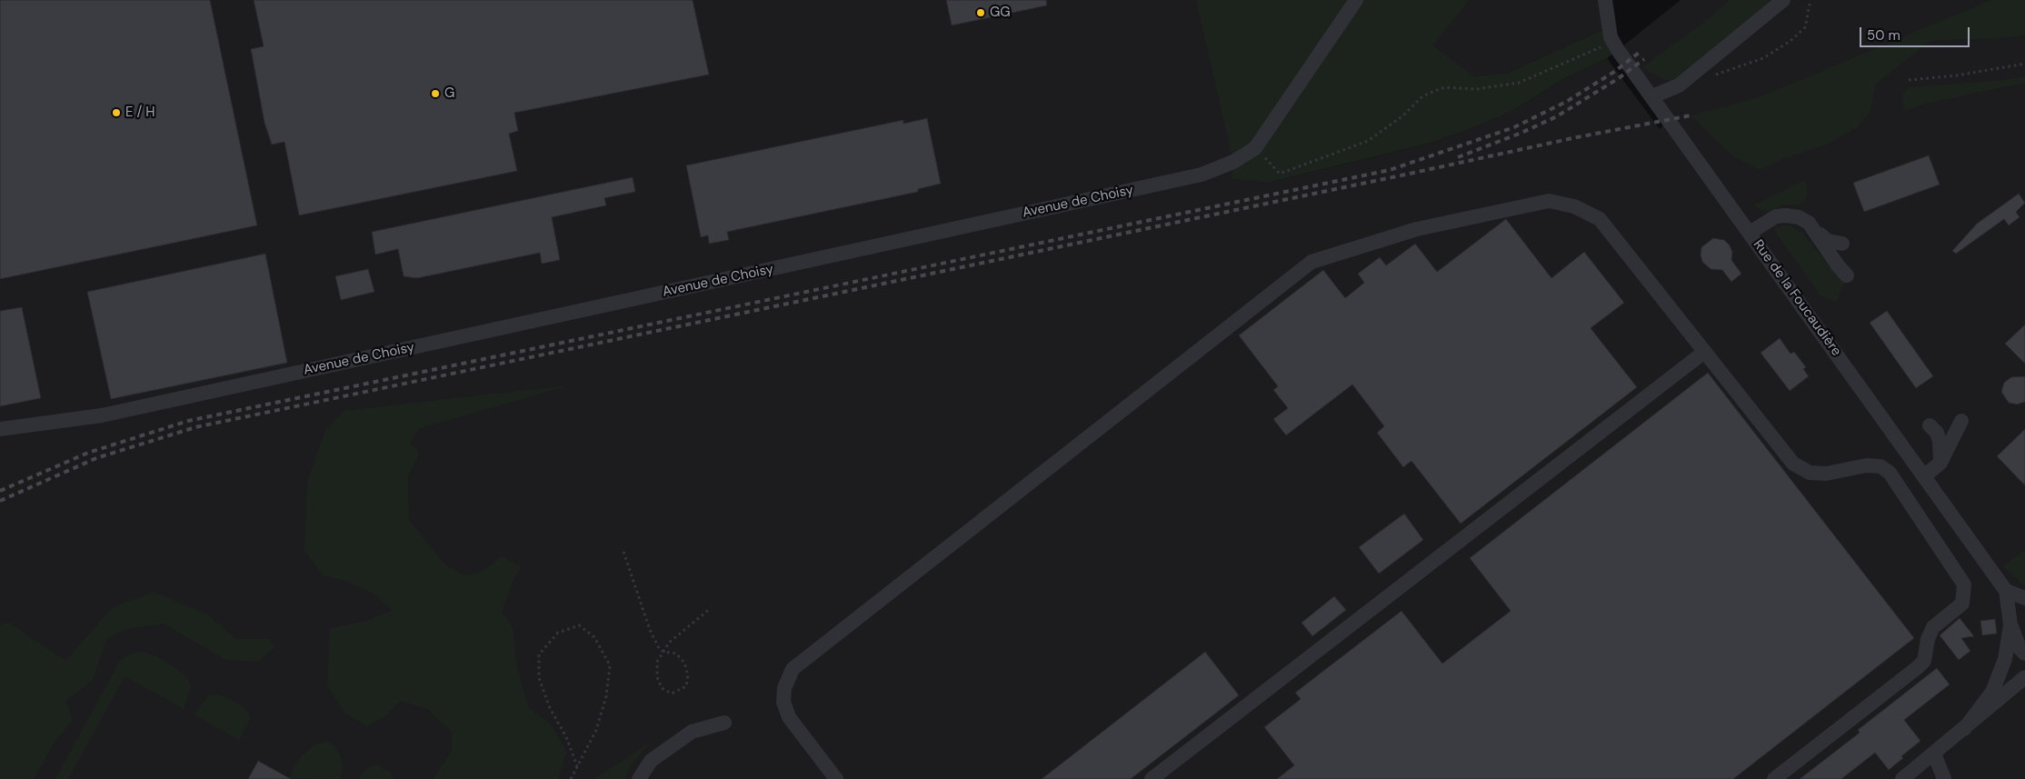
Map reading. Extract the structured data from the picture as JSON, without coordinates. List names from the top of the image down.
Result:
{
  "streets": {
    "street": ["Avenue de Choisy", "Rue de la Foucaudière"]
  },
  "places": ["GG", "G", "E / H"],
  "scale_bar": "50 m"
}
